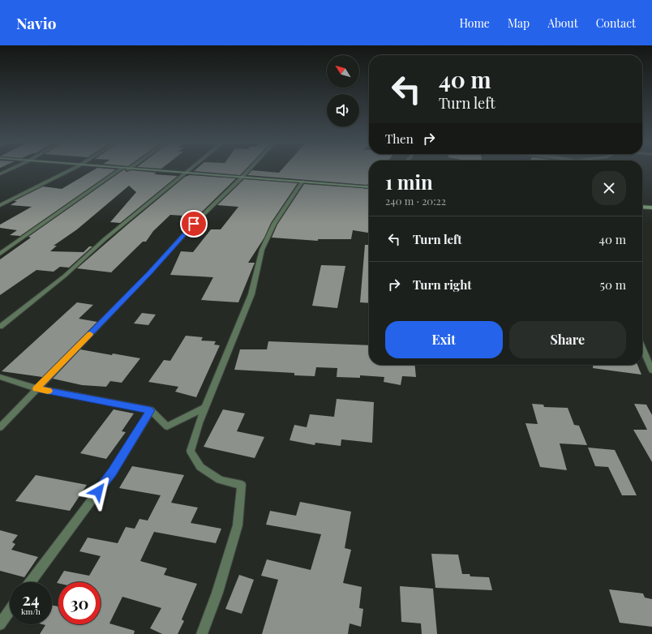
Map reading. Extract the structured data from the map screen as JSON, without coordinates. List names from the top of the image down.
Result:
{
  "north": "top left",
  "page": {
    "header": "Navio",
    "nav": [
      "Home",
      "Map",
      "About",
      "Contact"
    ],
    "turn": ["40 m", "Turn left"],
    "then": "Then",
    "heading": ["1 min", "240 m · 20:22"],
    "list": [
      {
        "name": "Turn left",
        "value": "40 m"
      },
      {
        "name": "Turn right",
        "value": "50 m"
      }
    ],
    "buttons": ["Exit", "Share"],
    "speed": "24 km/h",
    "limit": "30"
  }
}
